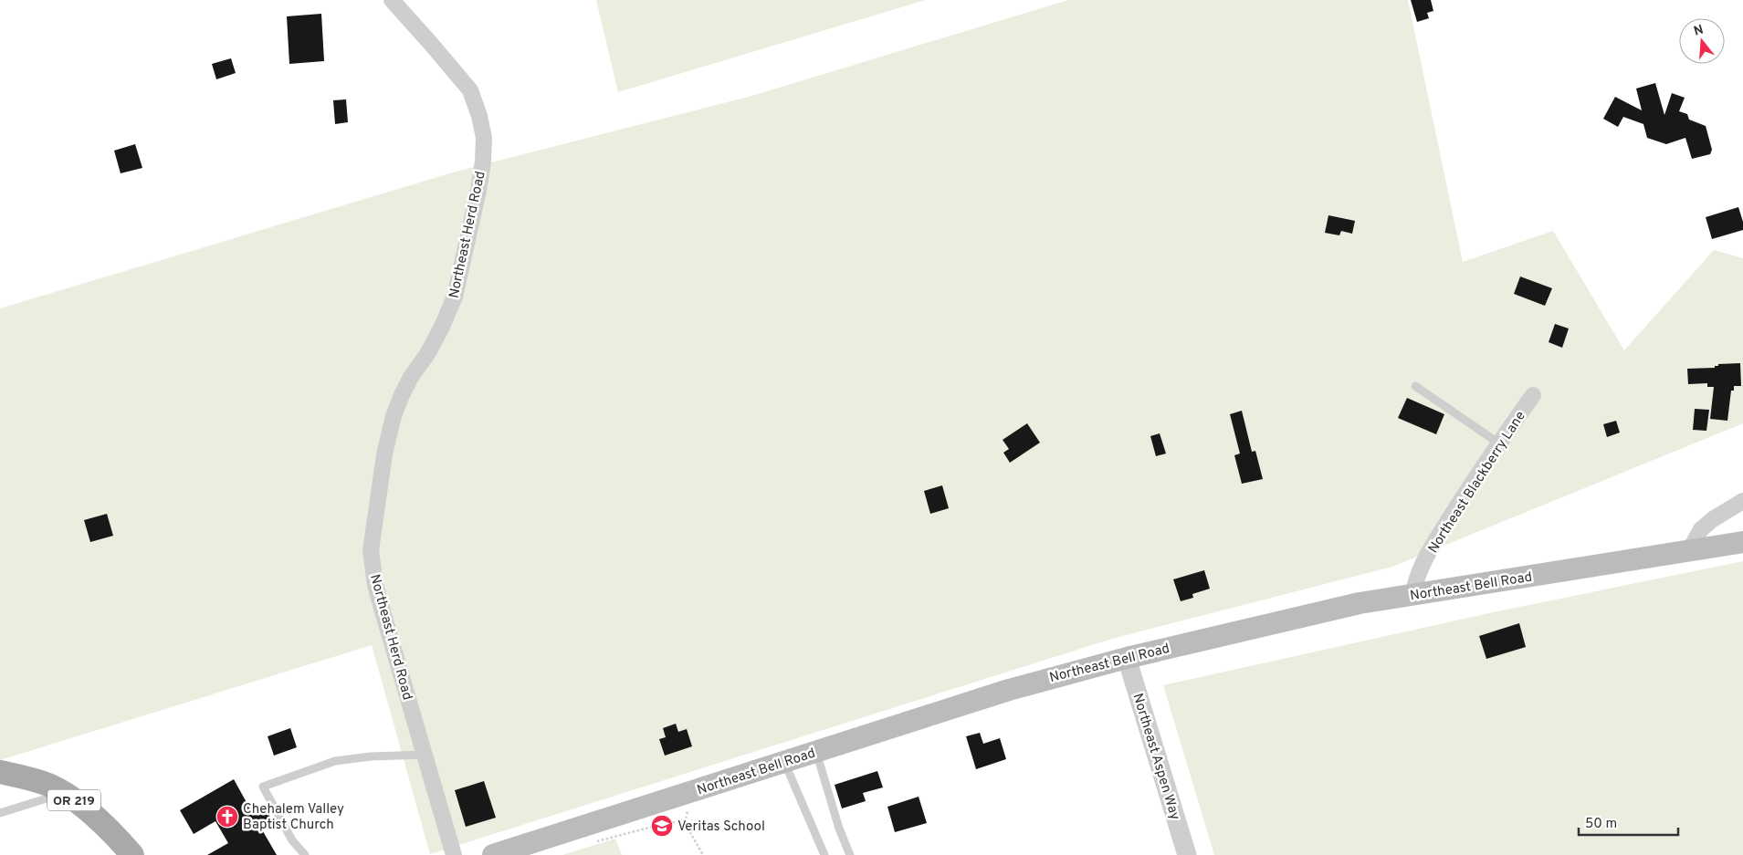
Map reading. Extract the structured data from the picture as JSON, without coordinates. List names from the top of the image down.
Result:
{
  "streets": {
    "main road": ["Northeast Bell Road", "OR 219"],
    "street": ["Northeast Herd Road", "Northeast Blackberry Lane", "Northeast Aspen Way"]
  },
  "crossings": [
    ["Northeast Blackberry Lane", "Northeast Bell Road"],
    ["Northeast Bell Road", "Northeast Aspen Way"]
  ],
  "places": {
    "church": ["Chehalem Valley Baptist Church"],
    "school or university": ["Veritas School"]
  },
  "scale_bar": "50 m",
  "north": "top"
}
